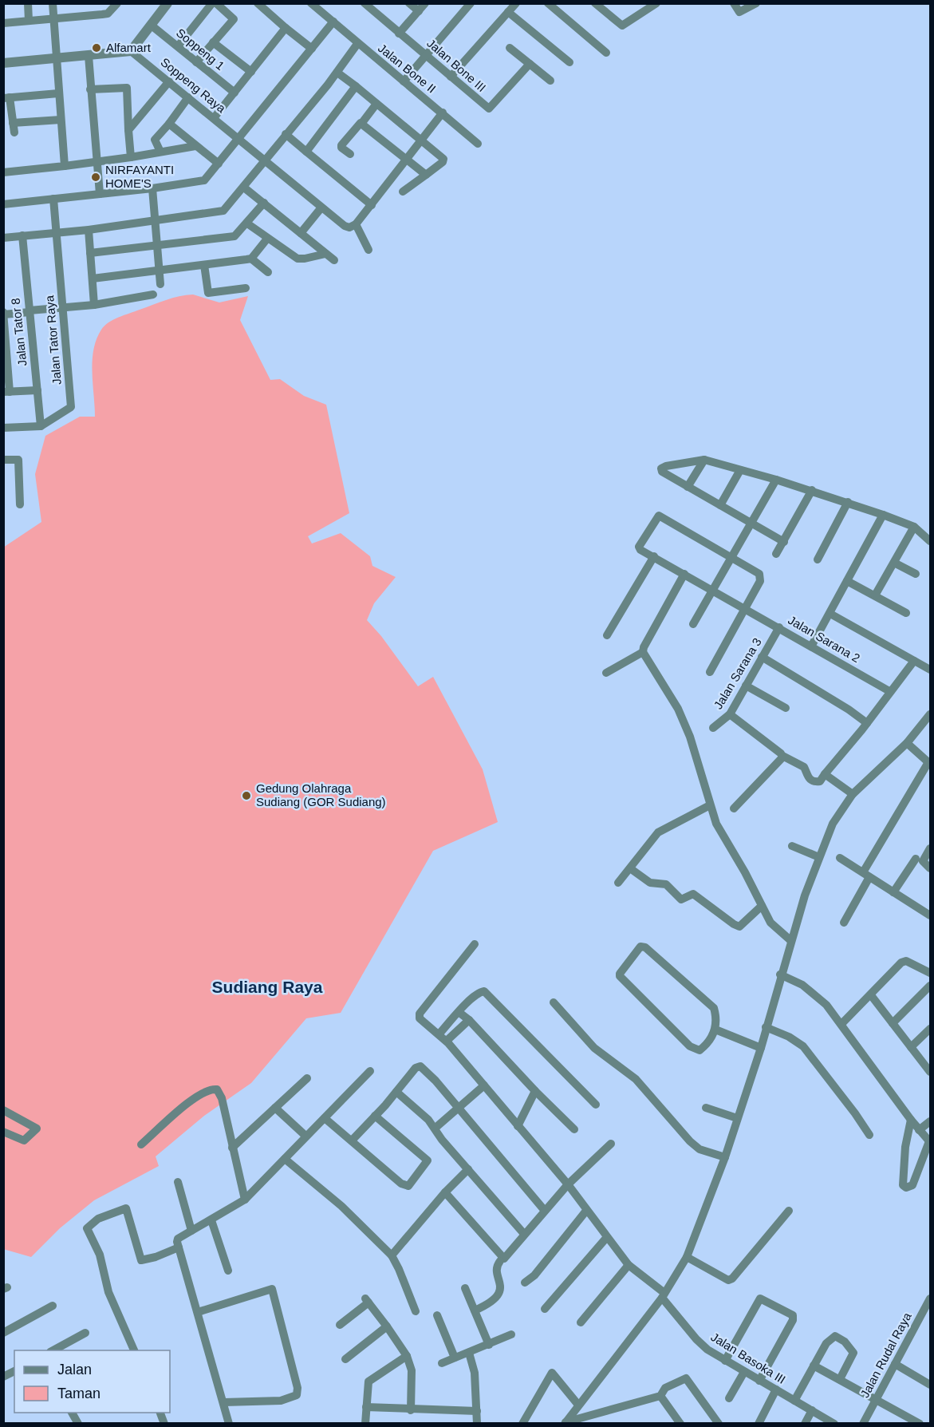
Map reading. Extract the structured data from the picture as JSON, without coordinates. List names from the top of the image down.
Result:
{
  "streets": {
    "street": [
      "Soppeng 1",
      "Jalan Bone III",
      "Jalan Bone II",
      "Soppeng Raya",
      "Jalan Tator 8",
      "Jalan Tator Raya",
      "Jalan Sarana 2",
      "Jalan Sarana 3",
      "Jalan Rudal Raya",
      "Jalan Basoka III"
    ]
  },
  "crossings": [
    ["Jalan Tator 8", "Jalan Tator Raya"],
    ["Jalan Sarana 2", "Jalan Sarana 3"]
  ],
  "districts": ["Sudiang Raya"],
  "places": ["Alfamart", "NIRFAYANTI HOME'S", "Gedung Olahraga Sudiang (GOR Sudiang)"],
  "legend": ["Jalan", "Taman"]
}
